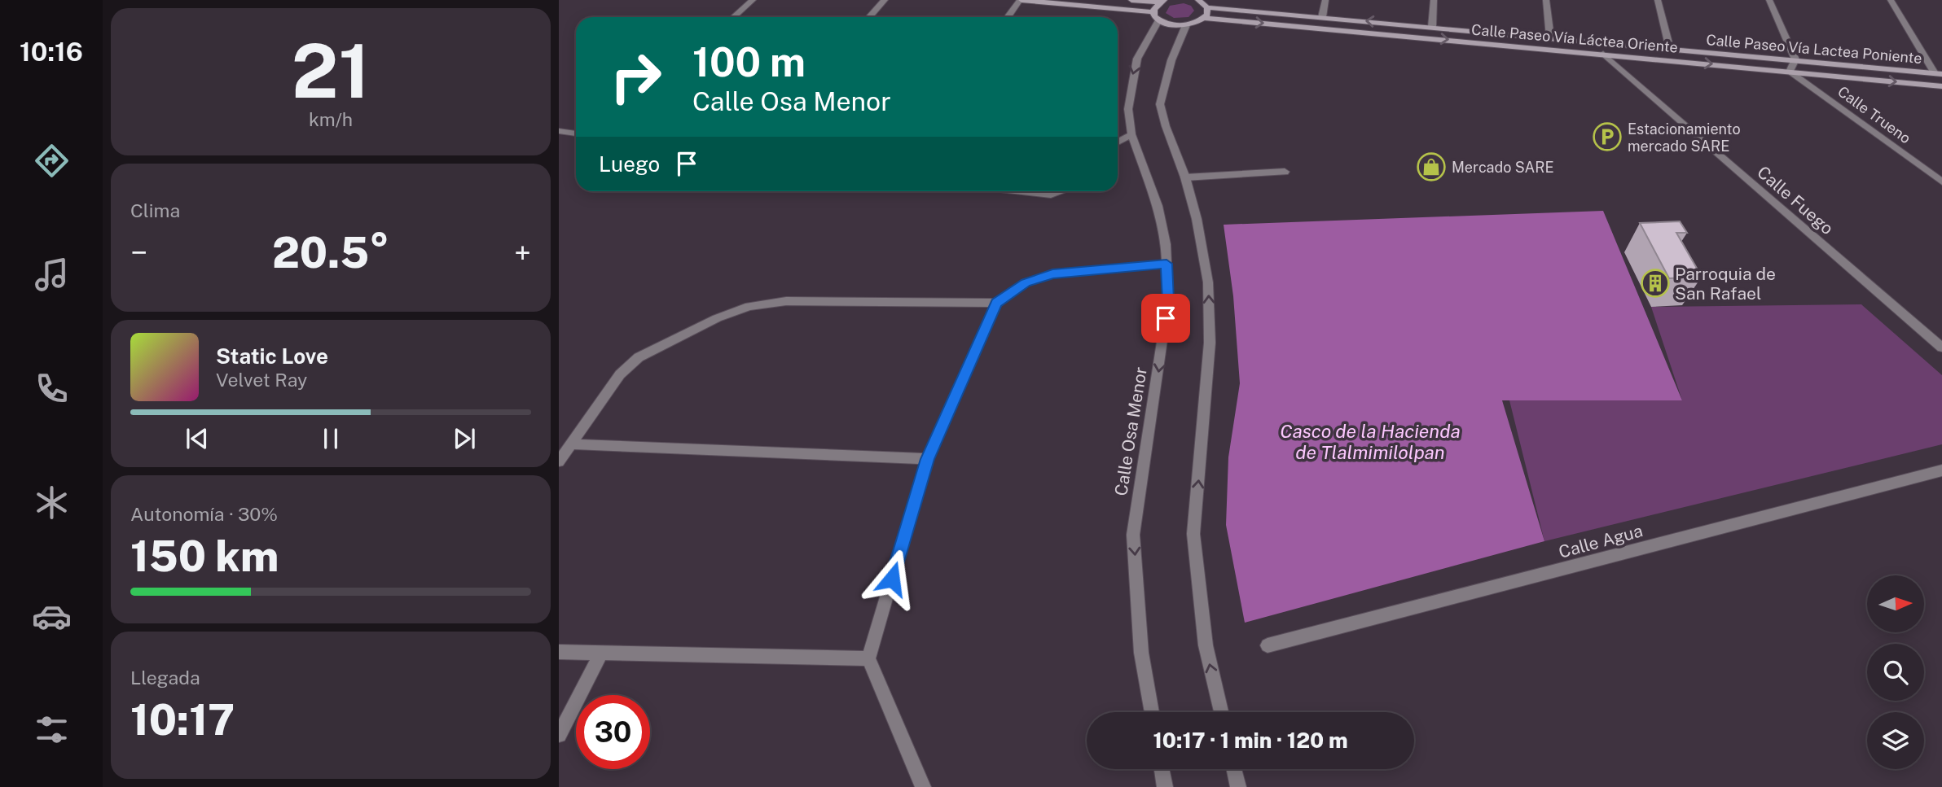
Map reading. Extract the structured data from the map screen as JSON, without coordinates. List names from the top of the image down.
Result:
{
  "streets": {
    "street": [
      "Calle Paseo Vía Láctea Oriente",
      "Calle Paseo Vía Lactea Poniente",
      "Calle Trueno",
      "Calle Fuego",
      "Calle Osa Menor",
      "Calle Agua"
    ]
  },
  "crossings": [
    ["Calle Paseo Vía Láctea Oriente", "Calle Trueno"],
    ["Calle Paseo Vía Láctea Oriente", "Calle Fuego"]
  ],
  "one_way": ["Calle Paseo Vía Láctea Oriente"],
  "water": ["Casco de la Hacienda de Tlalmimilolpan"],
  "places": {
    "parking": ["Estacionamiento mercado SARE"],
    "shop": ["Mercado SARE"],
    "building": ["Parroquia de San Rafael"]
  },
  "north": "right",
  "page": {
    "tabs": "10:16",
    "tile": [
      ["21", "km/h"],
      "Clima",
      ["Autonomía · 30%", "150 km"],
      ["Llegada", "10:17"]
    ],
    "turn": ["100 m", "Calle Osa Menor"],
    "then": "Luego",
    "heat": ["−", "20.5°", "+"],
    "song": ["Static Love", "Velvet Ray"],
    "limit": "30",
    "trip": "10:17 · 1 min · 120 m"
  }
}
